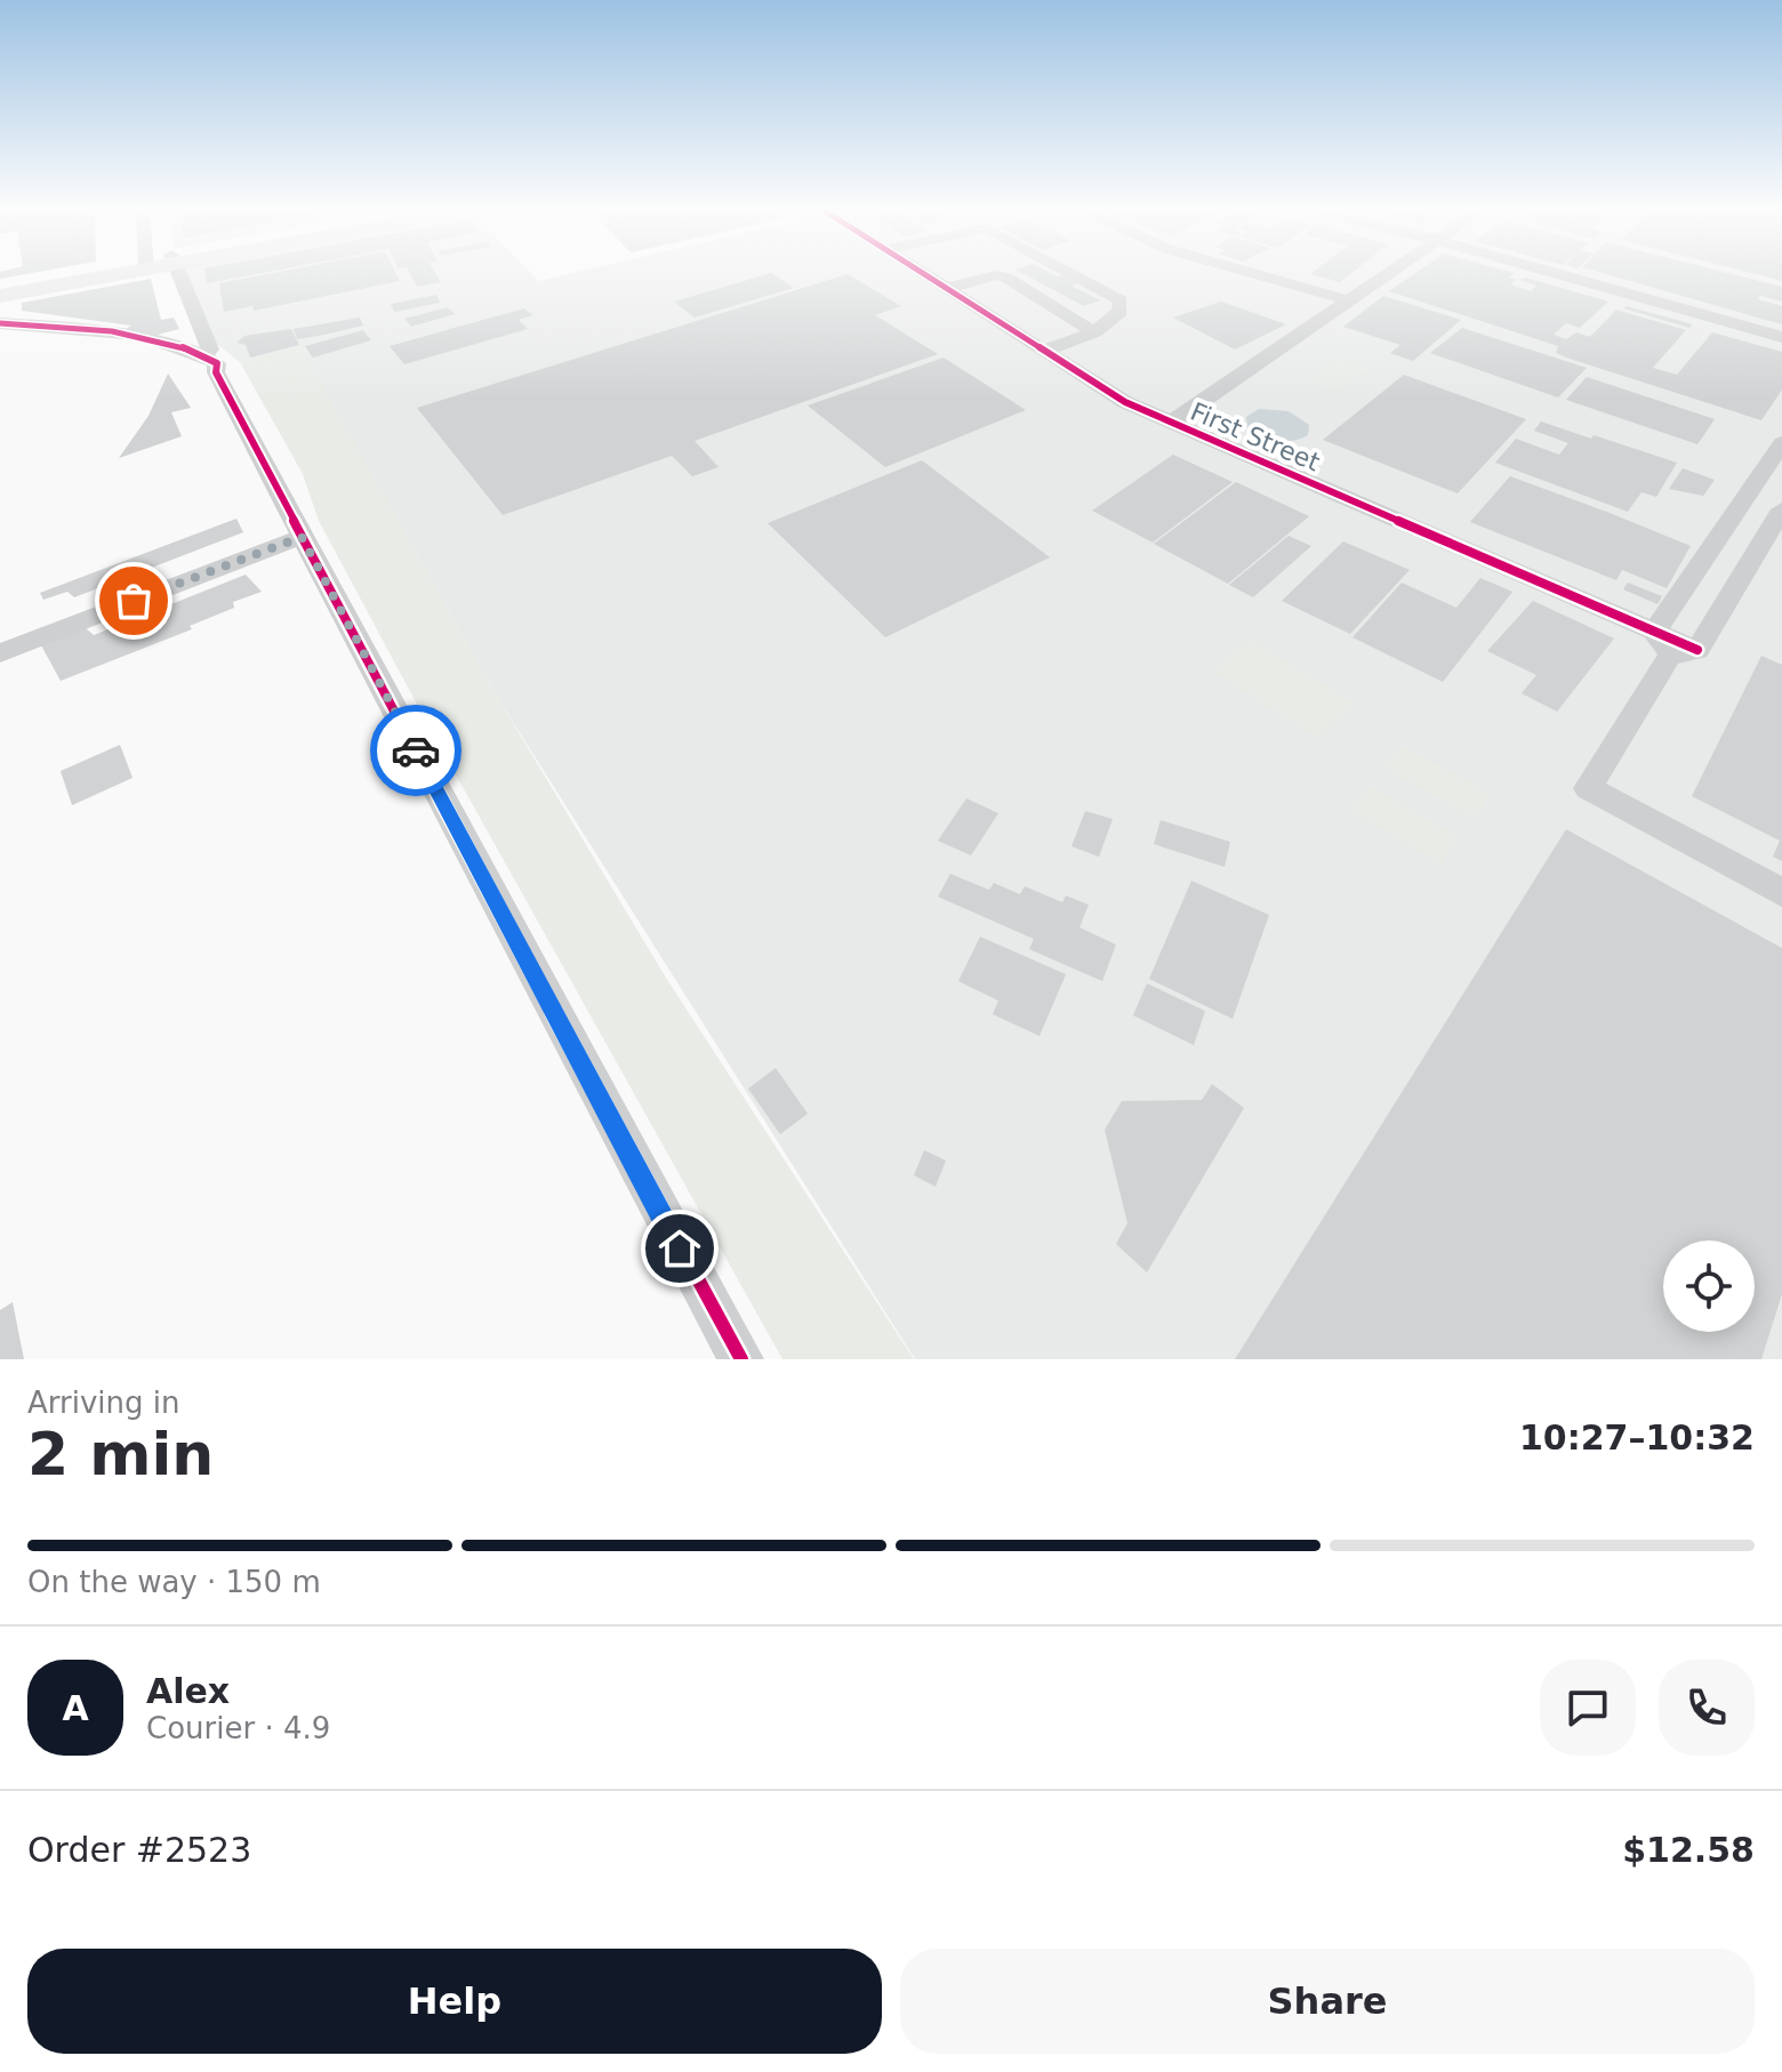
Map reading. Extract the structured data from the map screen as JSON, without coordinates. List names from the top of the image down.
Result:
{
  "streets": {
    "street": ["First Street"]
  },
  "page": {
    "heading": ["2 min", "Arriving in", "10:27–10:32"],
    "panel": [
      "Alex",
      "Courier · 4.9",
      "Order #2523",
      "$12.58"
    ],
    "bar": "On the way · 150 m",
    "round": "A",
    "buttons": ["Help", "Share"]
  }
}
